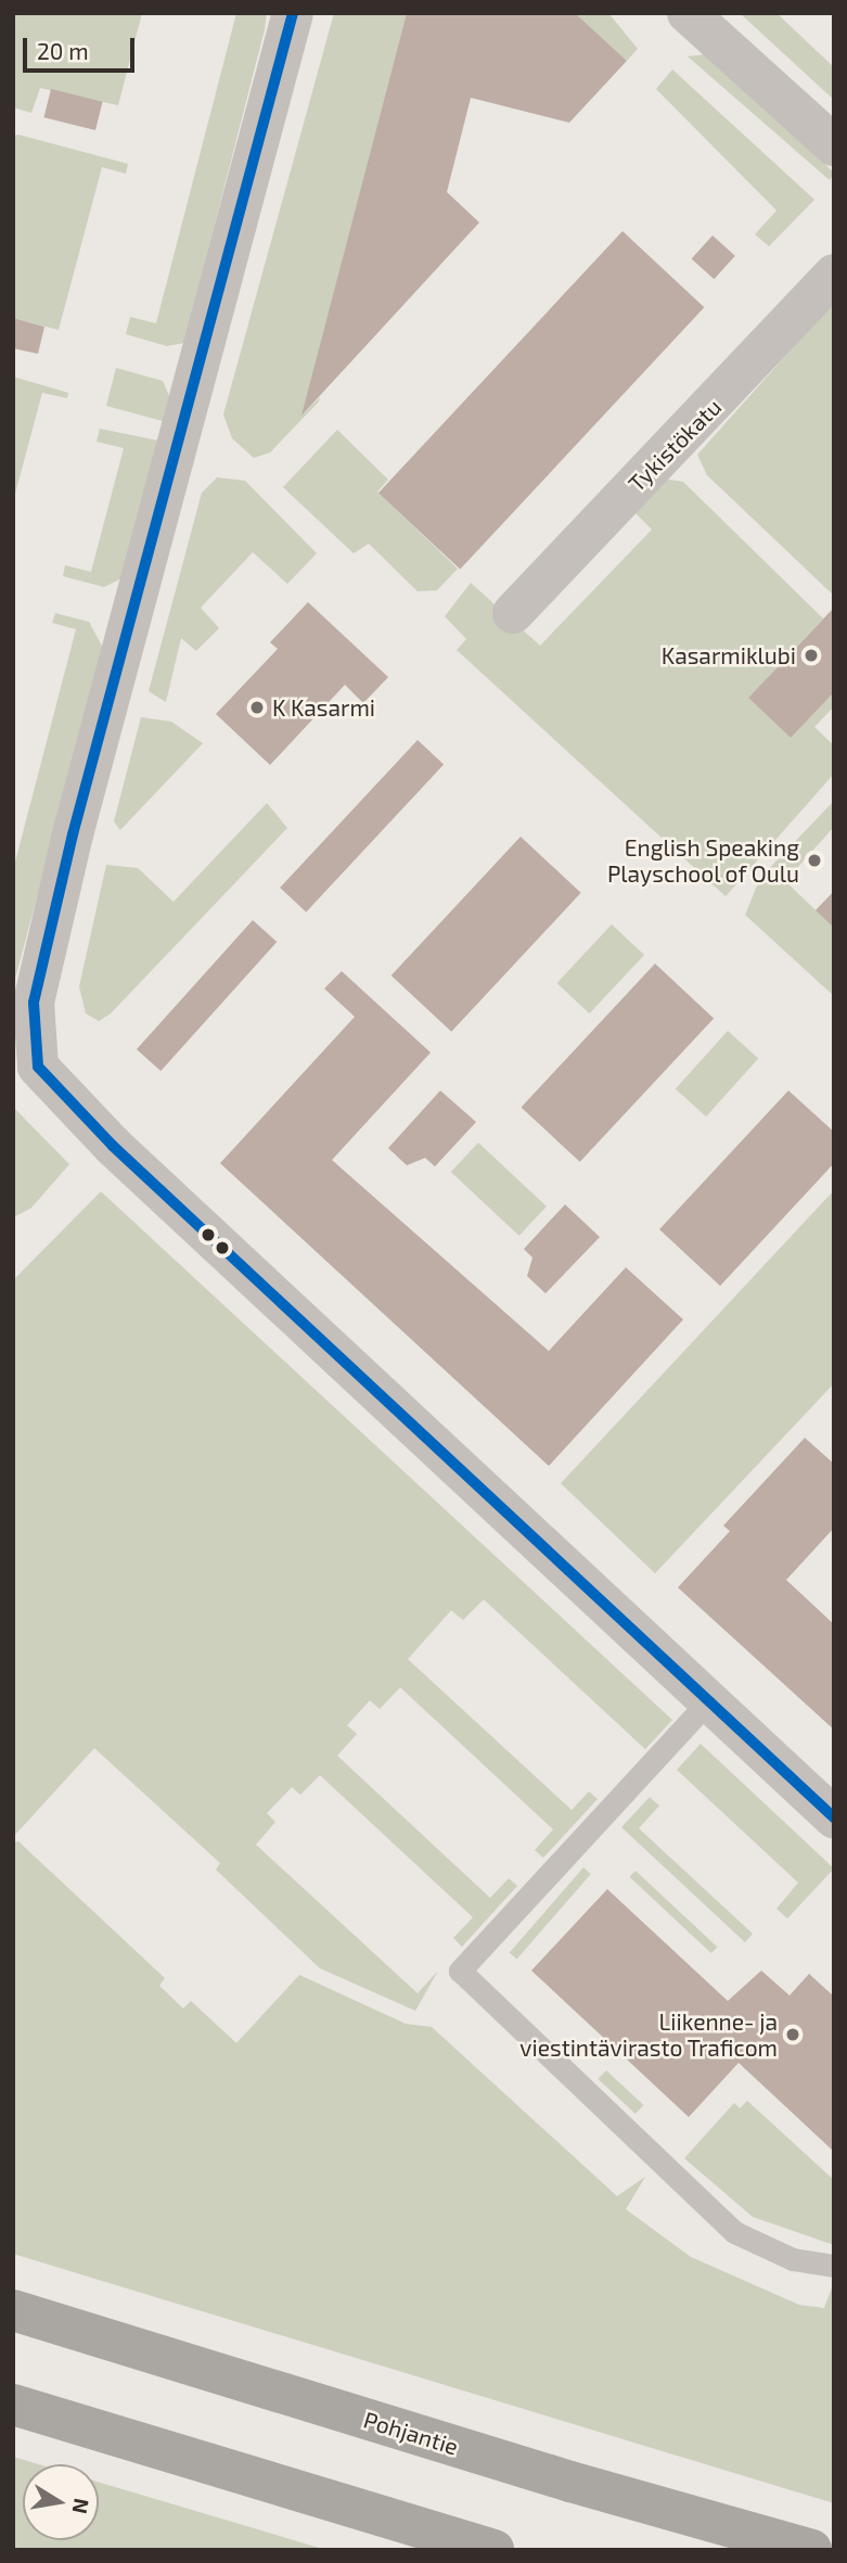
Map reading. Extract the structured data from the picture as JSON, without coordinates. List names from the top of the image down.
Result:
{
  "streets": {
    "highway": ["Pohjantie"],
    "street": ["Tykistökatu"]
  },
  "places": [
    "Kasarmiklubi",
    "K Kasarmi",
    "English Speaking Playschool of Oulu",
    "Liikenne- ja viestintävirasto Traficom"
  ],
  "scale_bar": "20 m",
  "north": "right"
}
